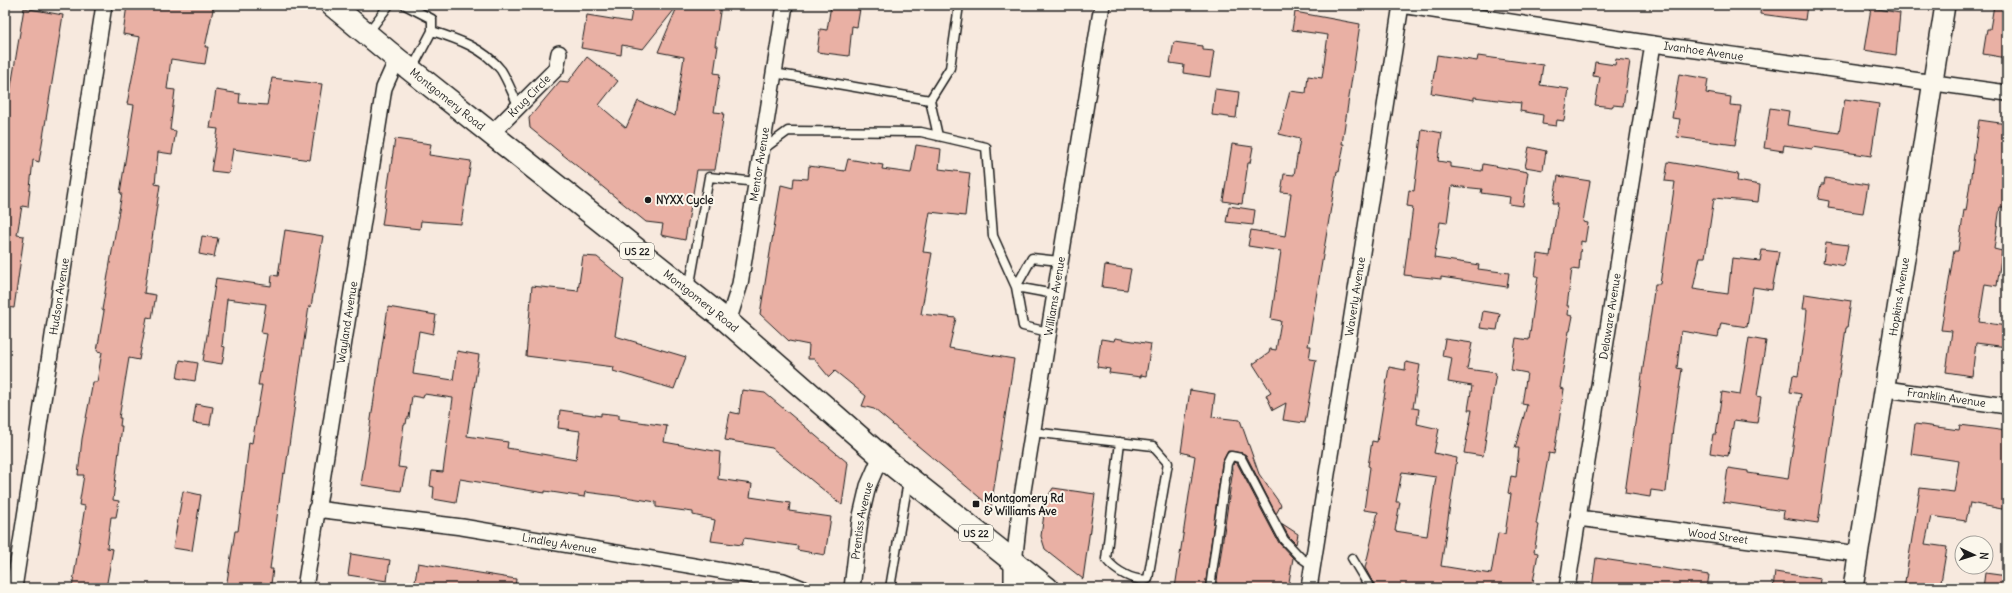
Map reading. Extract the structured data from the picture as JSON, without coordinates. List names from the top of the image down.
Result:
{
  "streets": {
    "main road": ["Montgomery Road", "US 22"],
    "street": [
      "Ivanhoe Avenue",
      "Krug Circle",
      "Mentor Avenue",
      "Hudson Avenue",
      "Williams Avenue",
      "Waverly Avenue",
      "Hopkins Avenue",
      "Delaware Avenue",
      "Wayland Avenue",
      "Franklin Avenue",
      "Prentiss Avenue",
      "Wood Street",
      "Lindley Avenue"
    ]
  },
  "crossings": [
    ["Ivanhoe Avenue", "Waverly Avenue"],
    ["Ivanhoe Avenue", "Hopkins Avenue"],
    ["Ivanhoe Avenue", "Delaware Avenue"],
    ["Krug Circle", "Montgomery Road"],
    ["Montgomery Road", "Mentor Avenue"],
    ["Montgomery Road", "Williams Avenue"],
    ["Montgomery Road", "Wayland Avenue"],
    ["Montgomery Road", "Prentiss Avenue"],
    ["Hopkins Avenue", "Franklin Avenue"],
    ["Hopkins Avenue", "Wood Street"],
    ["Delaware Avenue", "Wood Street"],
    ["Wayland Avenue", "Lindley Avenue"]
  ],
  "places": {
    "other": ["NYXX Cycle"],
    "transit": ["Montgomery Rd & Williams Ave"]
  },
  "north": "right"
}
